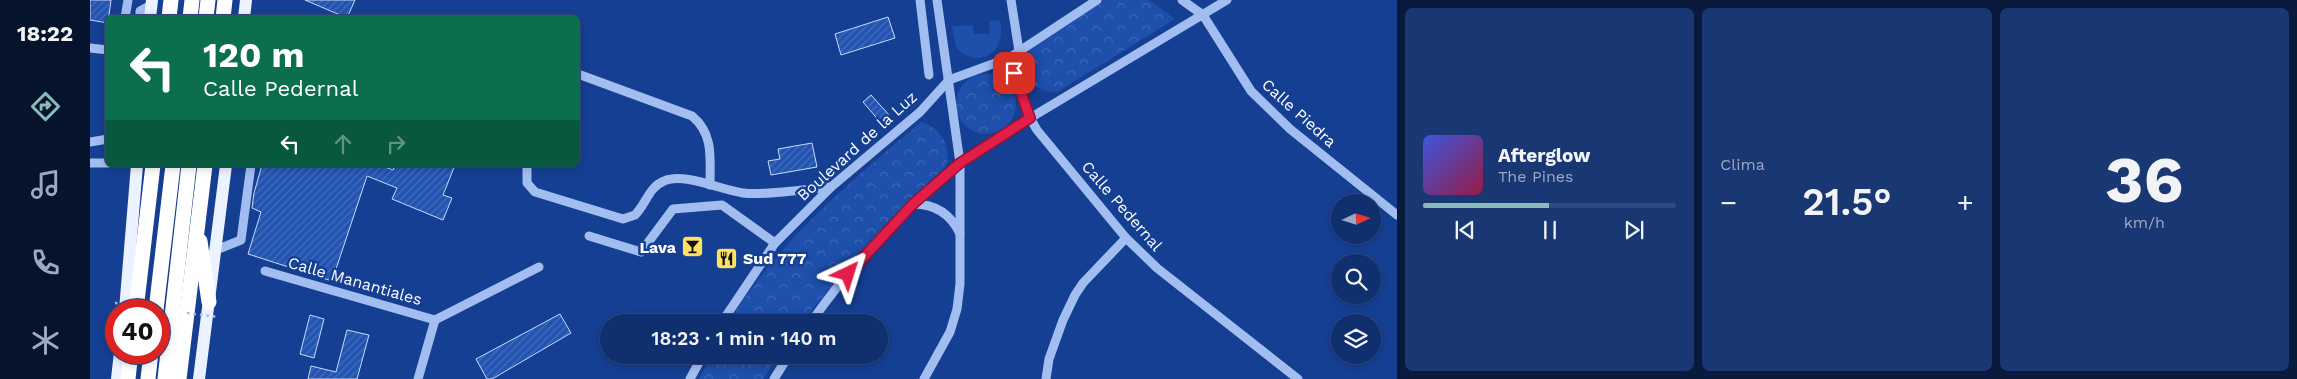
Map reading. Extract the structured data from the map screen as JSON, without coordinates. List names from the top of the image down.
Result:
{
  "streets": {
    "street": [
      "Calle Piedra",
      "Boulevard de la Luz",
      "Calle Pedernal",
      "Calle Manantiales"
    ]
  },
  "crossings": [
    ["Boulevard de la Luz", "Calle Pedernal"]
  ],
  "places": {
    "bar": ["Lava"],
    "restaurant": ["Sud 777"]
  },
  "north": "right",
  "page": {
    "tabs": "18:22",
    "tile": [
      "Clima",
      ["36", "km/h"]
    ],
    "turn": ["120 m", "Calle Pedernal"],
    "song": ["Afterglow", "The Pines"],
    "heat": ["−", "21.5°", "+"],
    "limit": "40",
    "trip": "18:23 · 1 min · 140 m"
  }
}
